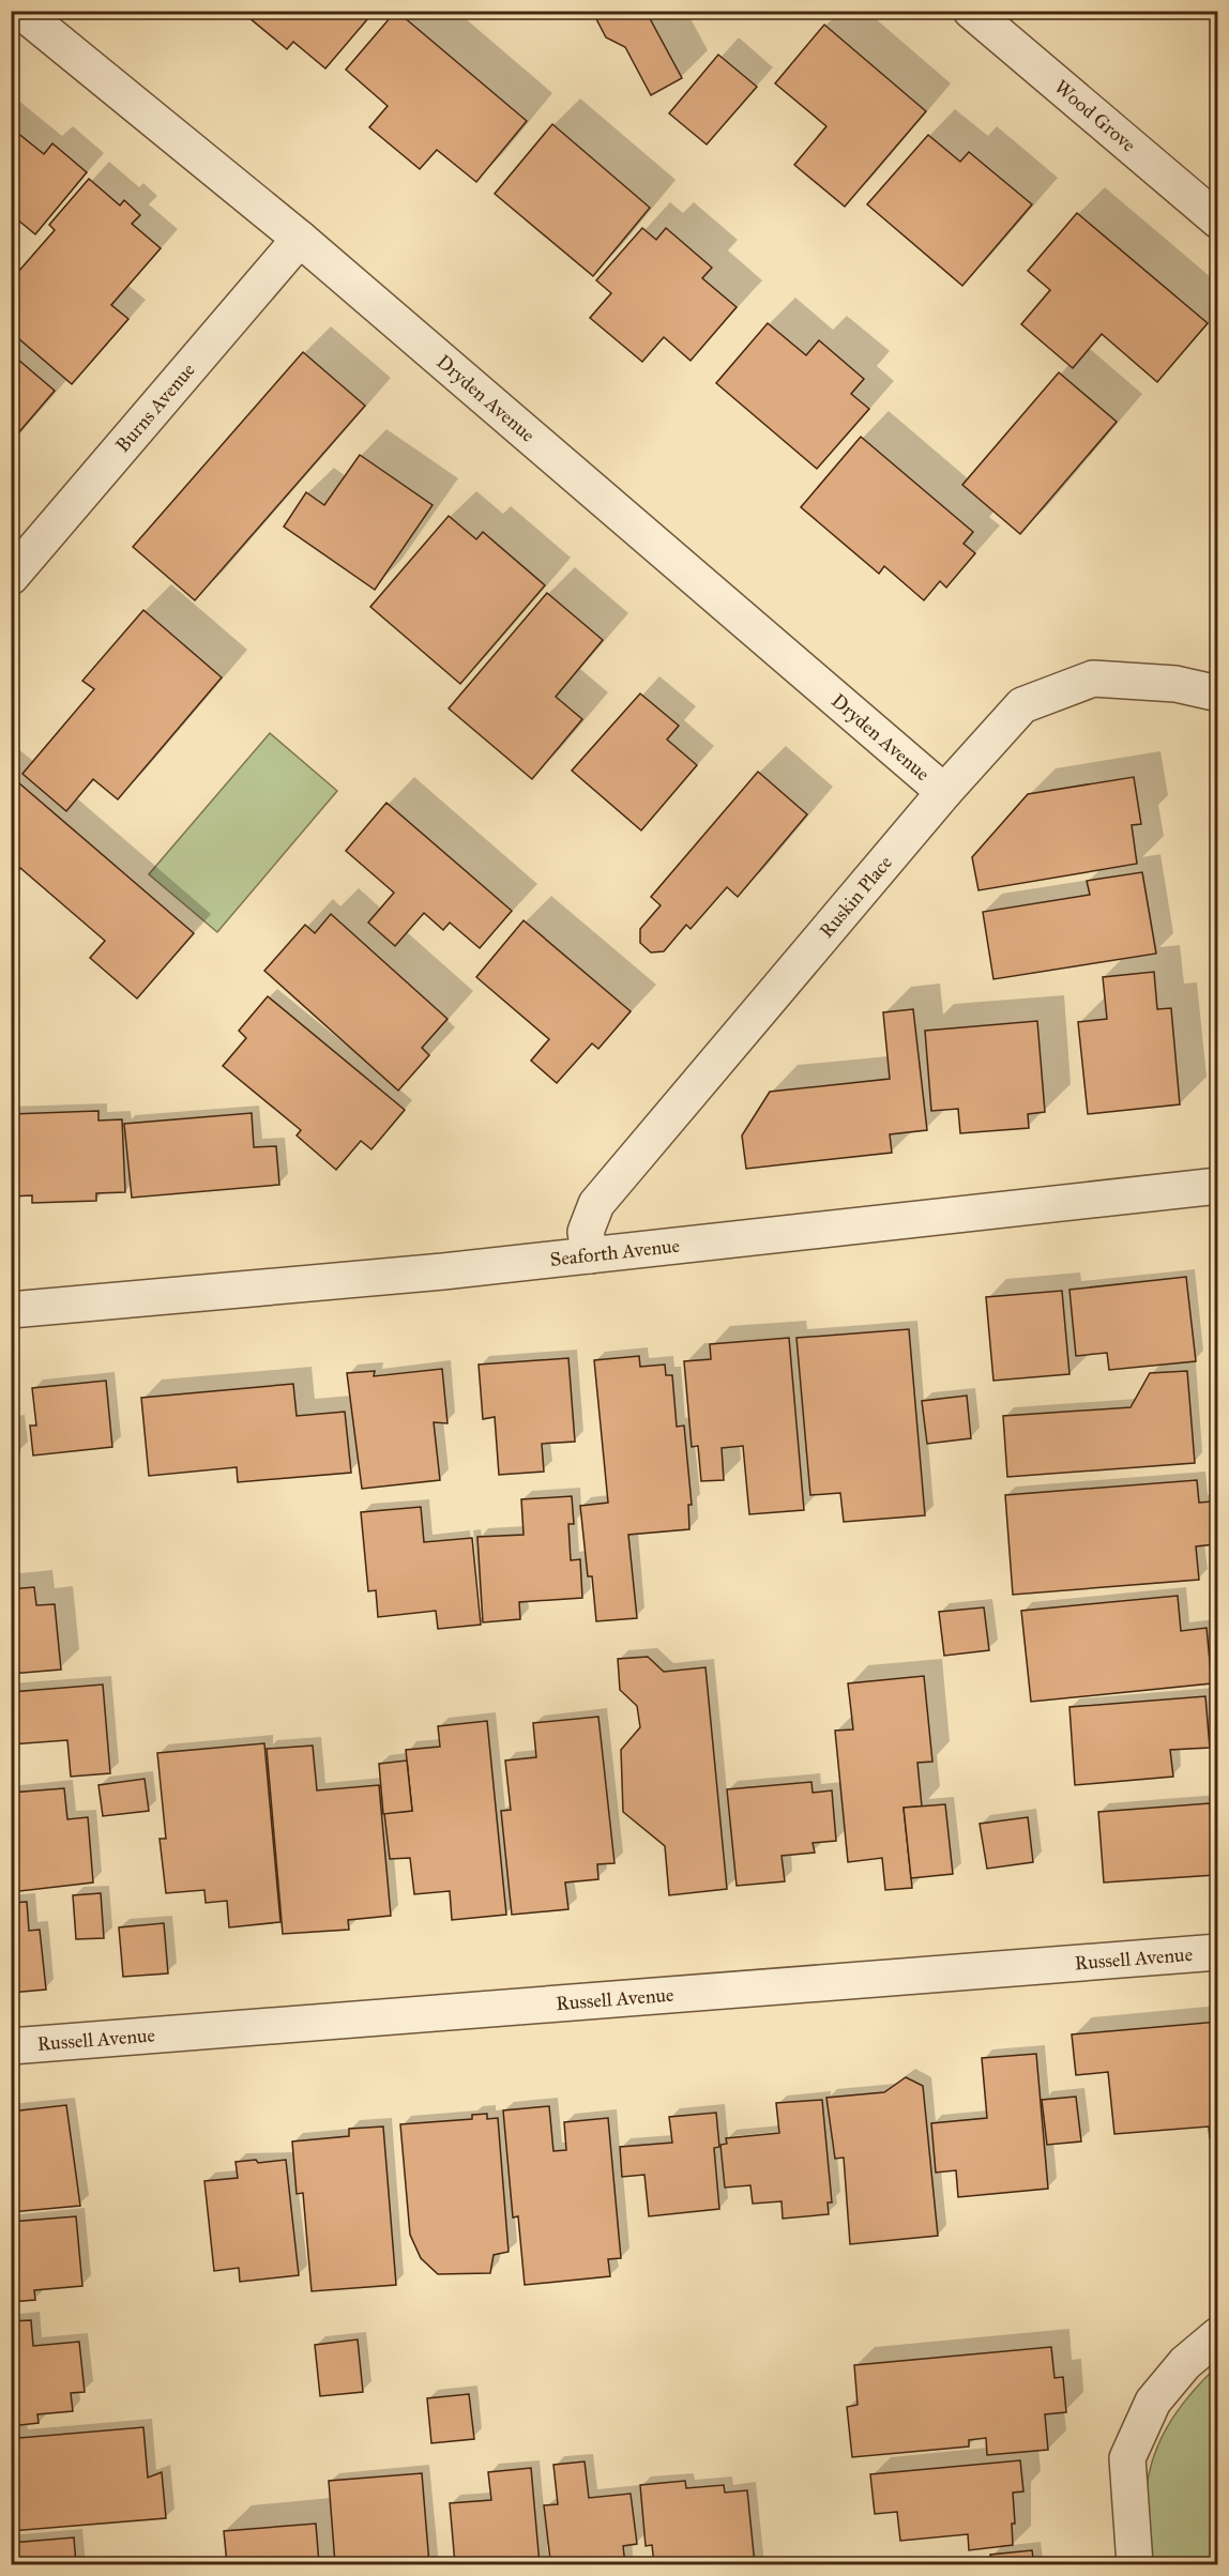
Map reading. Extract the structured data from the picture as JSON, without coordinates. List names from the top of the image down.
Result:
{
  "streets": {
    "street": [
      "Wood Grove",
      "Dryden Avenue",
      "Burns Avenue",
      "Ruskin Place",
      "Seaforth Avenue",
      "Russell Avenue"
    ]
  },
  "crossings": [
    ["Dryden Avenue", "Burns Avenue"],
    ["Dryden Avenue", "Ruskin Place"],
    ["Ruskin Place", "Seaforth Avenue"]
  ]
}
